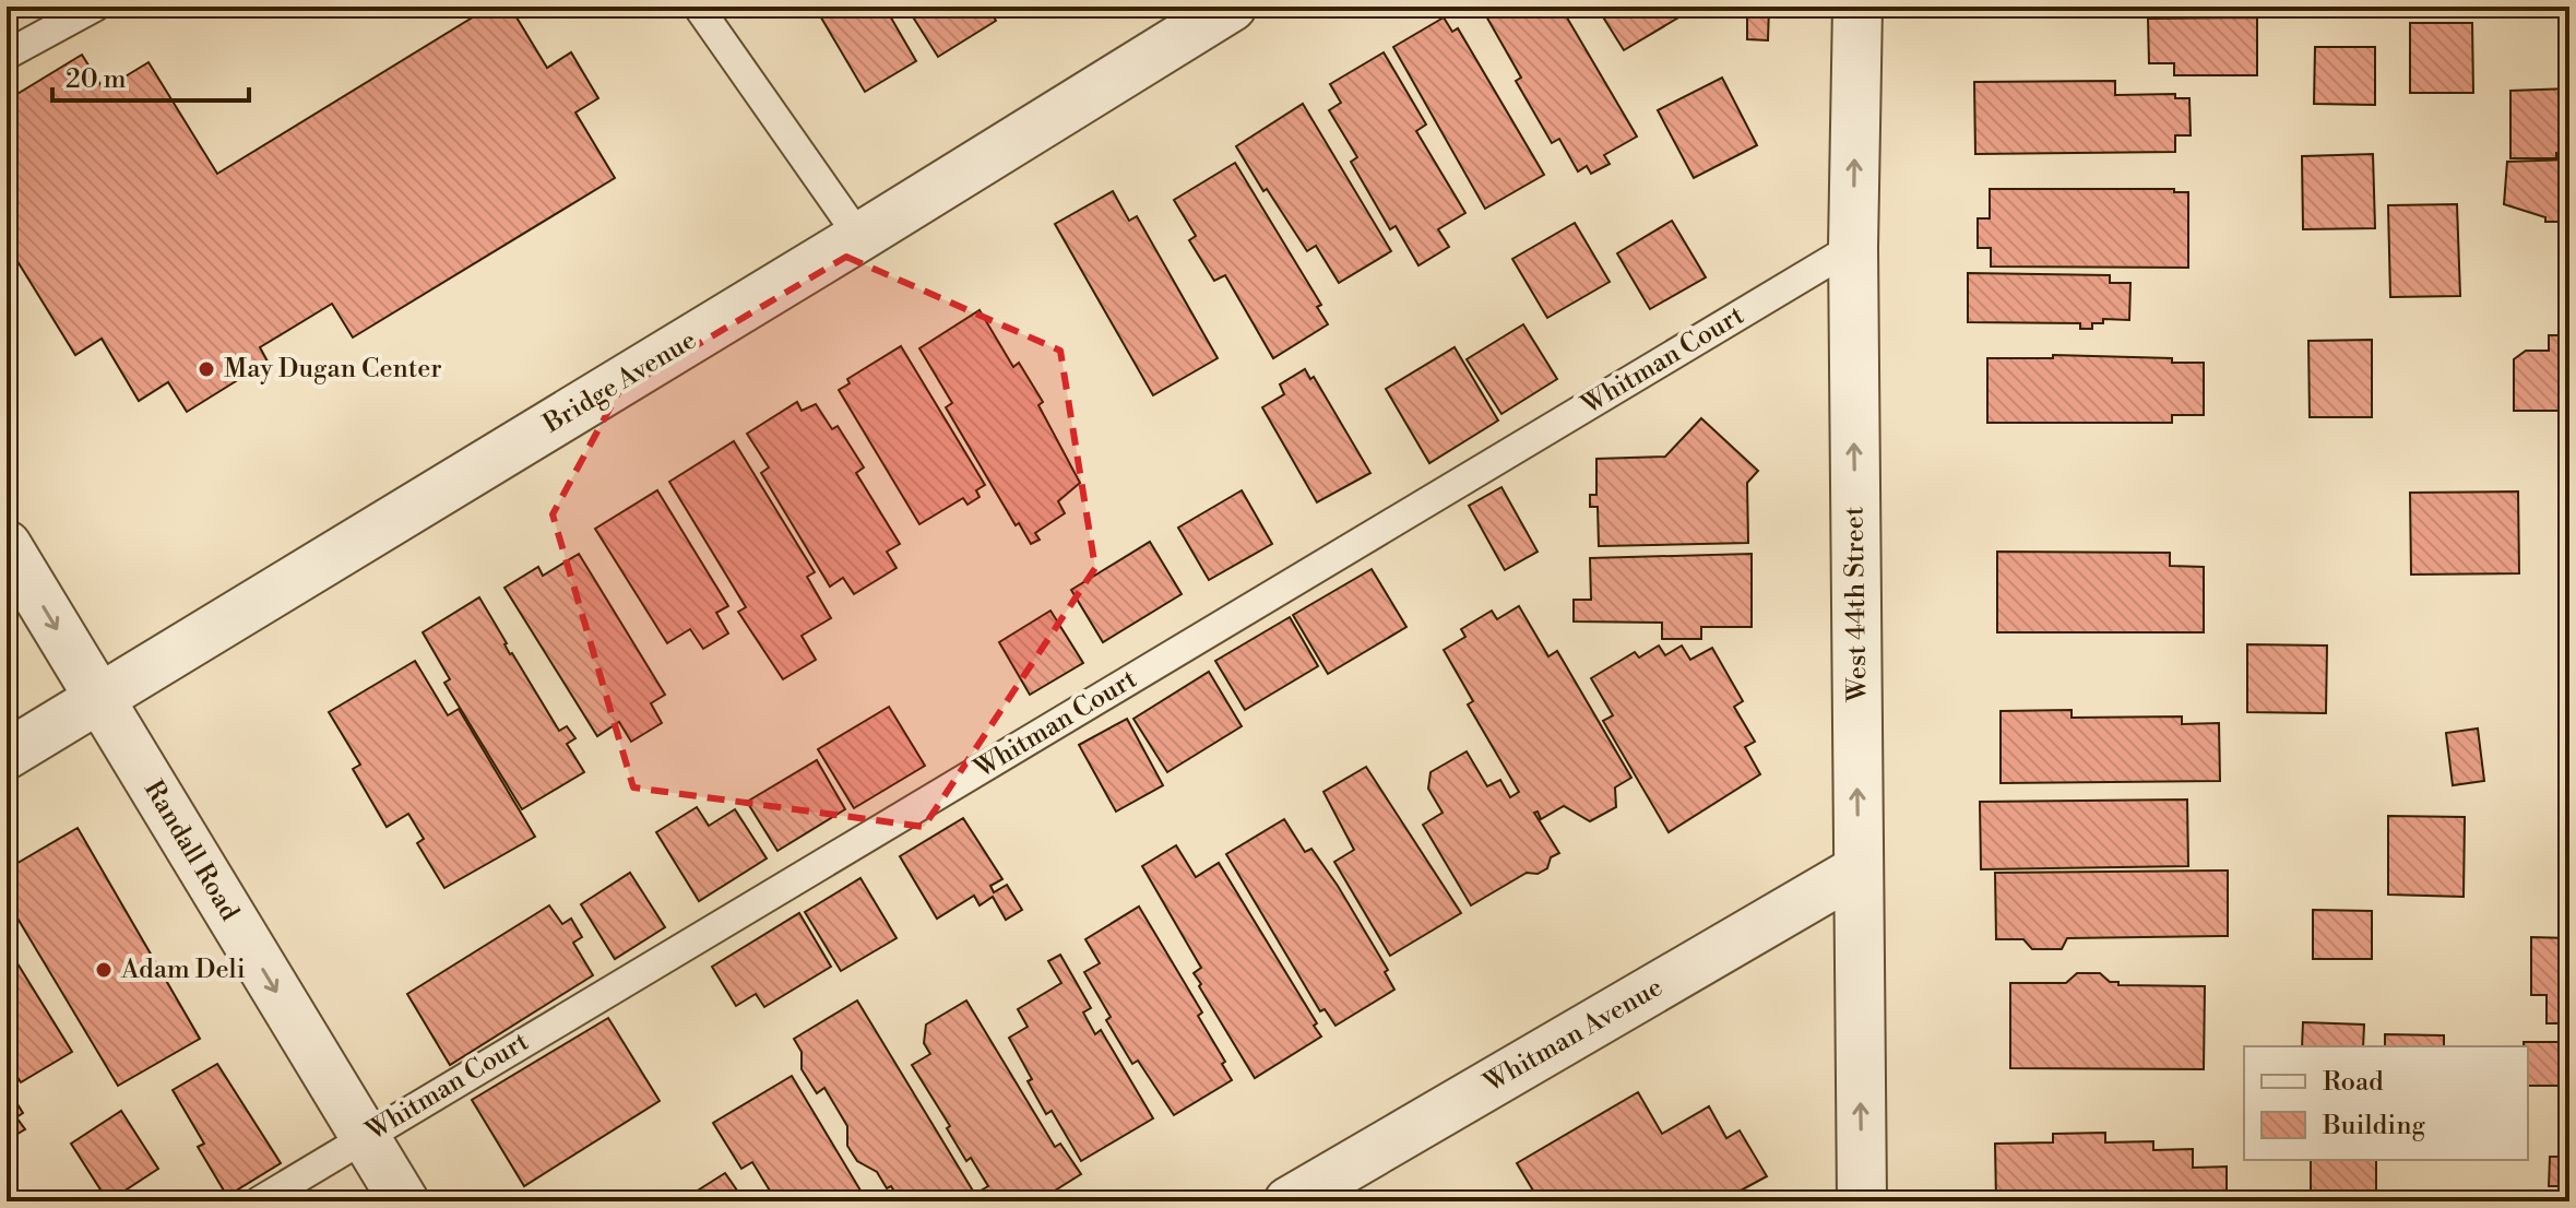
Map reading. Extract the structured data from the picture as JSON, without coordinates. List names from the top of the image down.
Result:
{
  "streets": {
    "street": [
      "Bridge Avenue",
      "West 44th Street",
      "Randall Road",
      "Whitman Avenue"
    ],
    "lane": ["Whitman Court"]
  },
  "crossings": [
    ["Whitman Court", "West 44th Street"],
    ["Whitman Court", "Randall Road"],
    ["Bridge Avenue", "Randall Road"],
    ["West 44th Street", "Whitman Avenue"]
  ],
  "one_way": ["West 44th Street", "Randall Road"],
  "places": ["May Dugan Center", "Adam Deli"],
  "legend": ["Road", "Building"],
  "scale_bar": "20 m"
}
